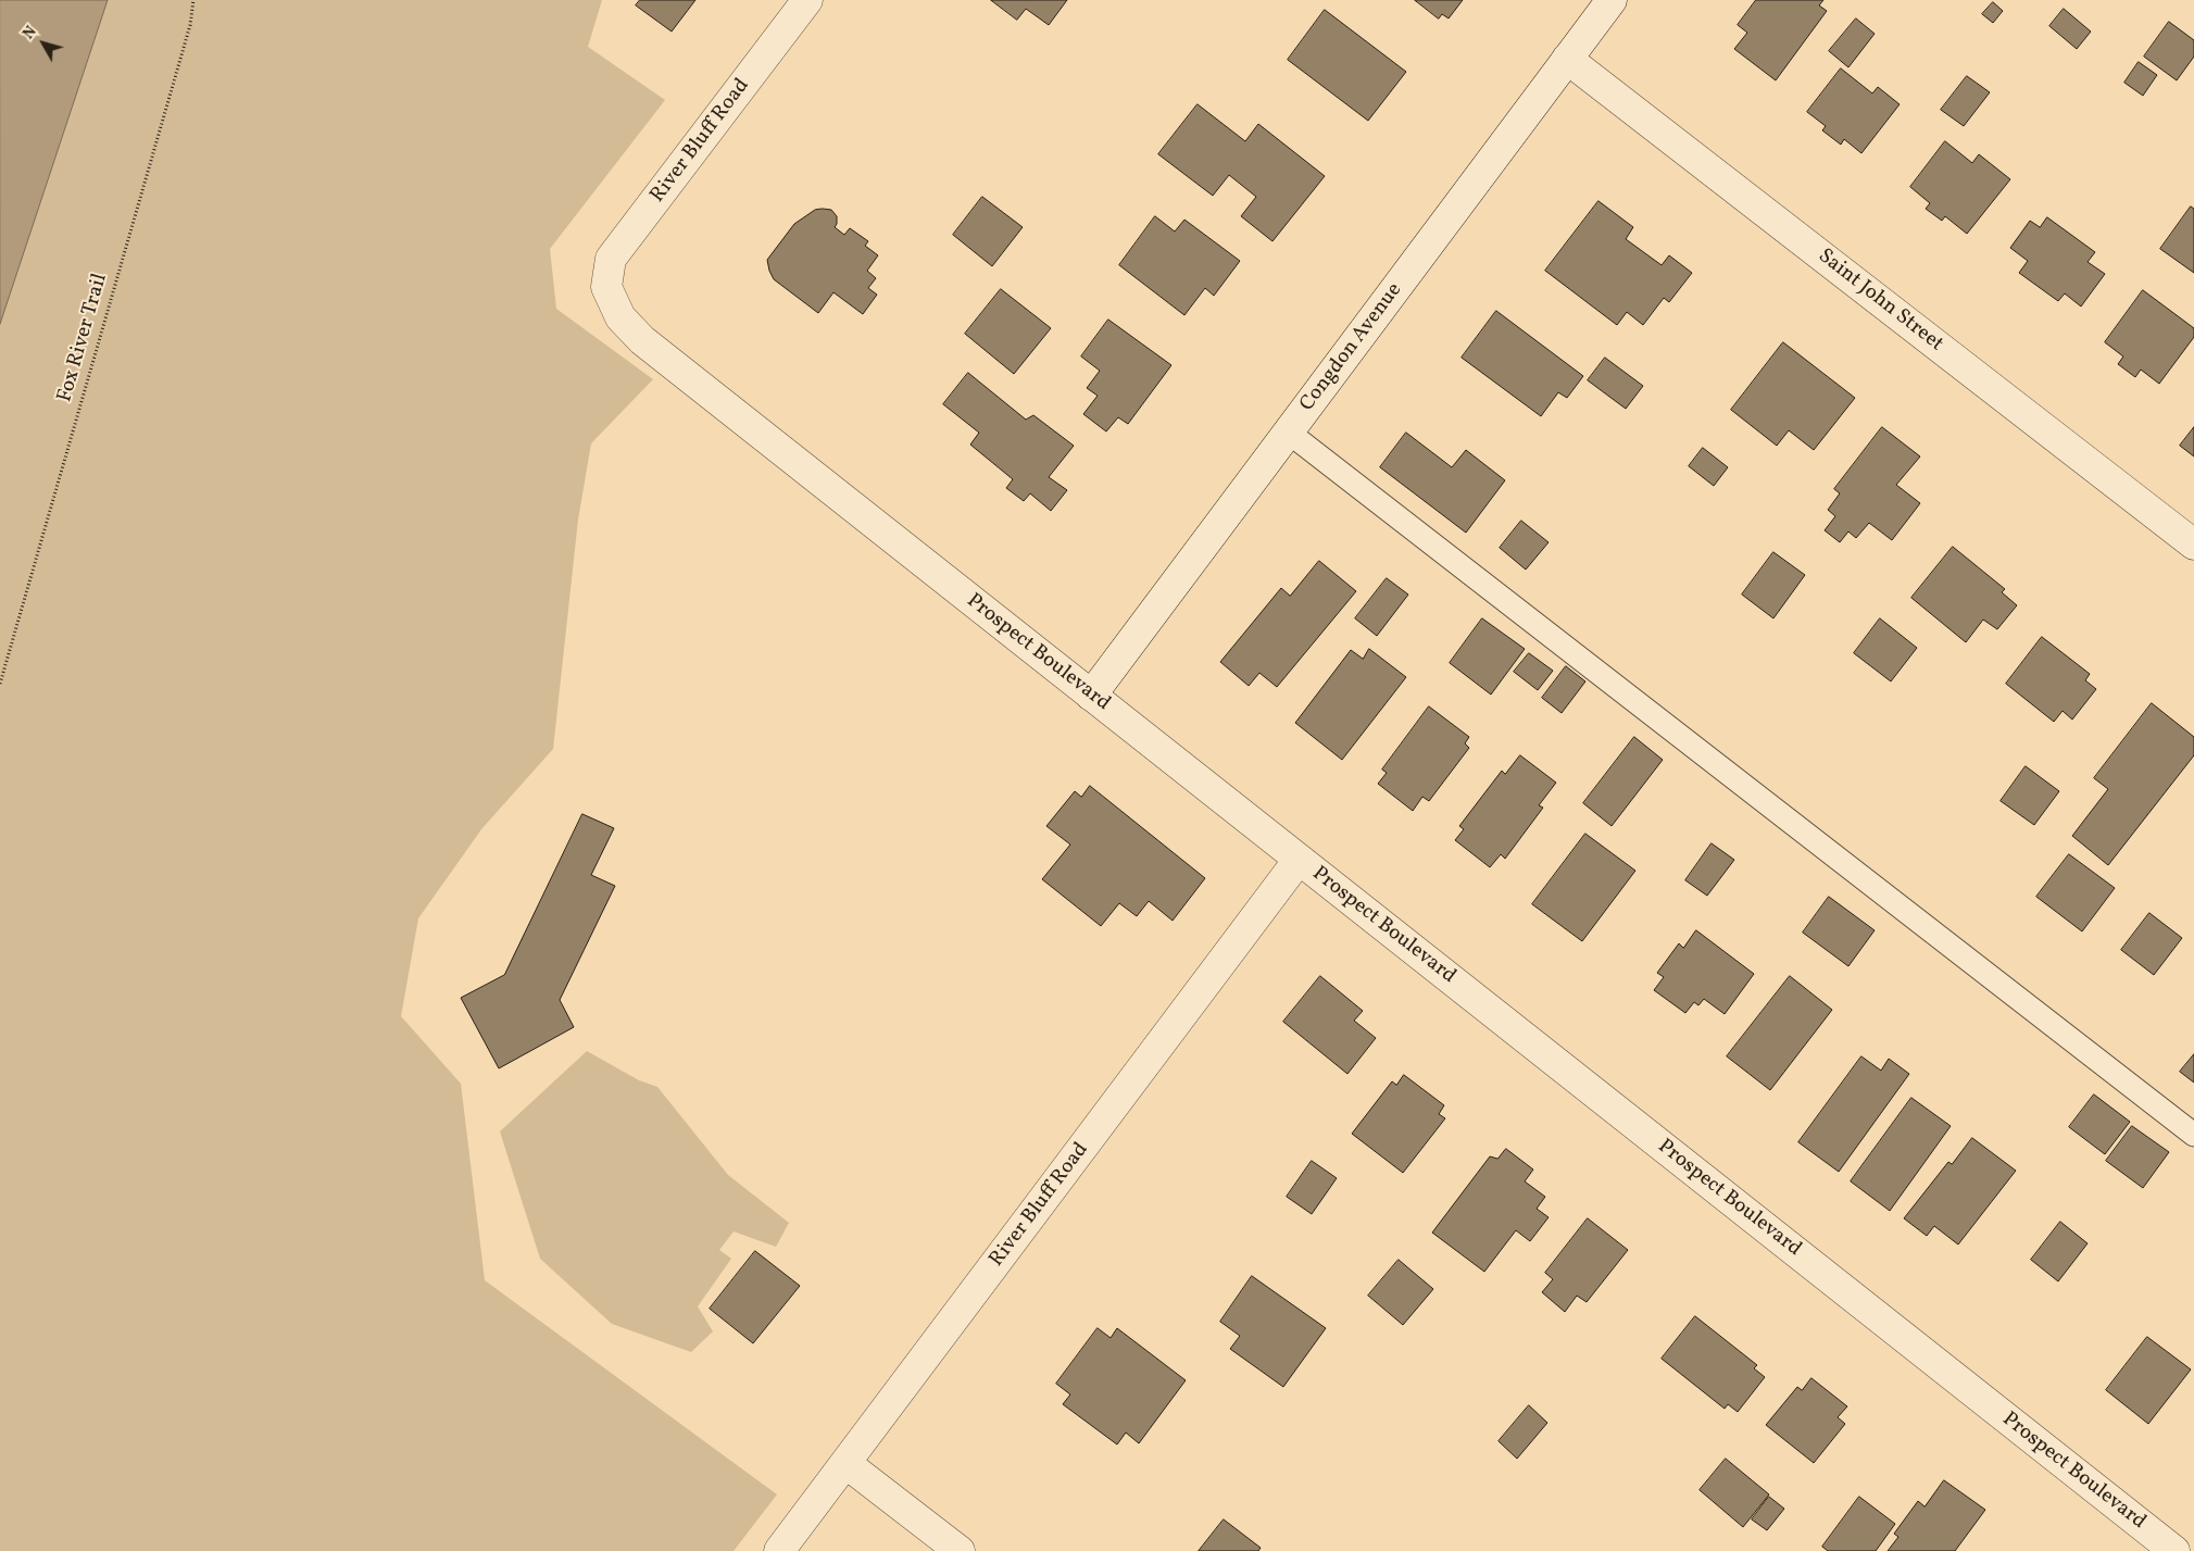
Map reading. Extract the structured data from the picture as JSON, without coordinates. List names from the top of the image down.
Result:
{
  "streets": {
    "street": [
      "River Bluff Road",
      "Saint John Street",
      "Congdon Avenue",
      "Prospect Boulevard"
    ],
    "path": ["Fox River Trail"]
  },
  "crossings": [
    ["River Bluff Road", "Prospect Boulevard"],
    ["Saint John Street", "Congdon Avenue"],
    ["Congdon Avenue", "Prospect Boulevard"]
  ],
  "north": "top left"
}
